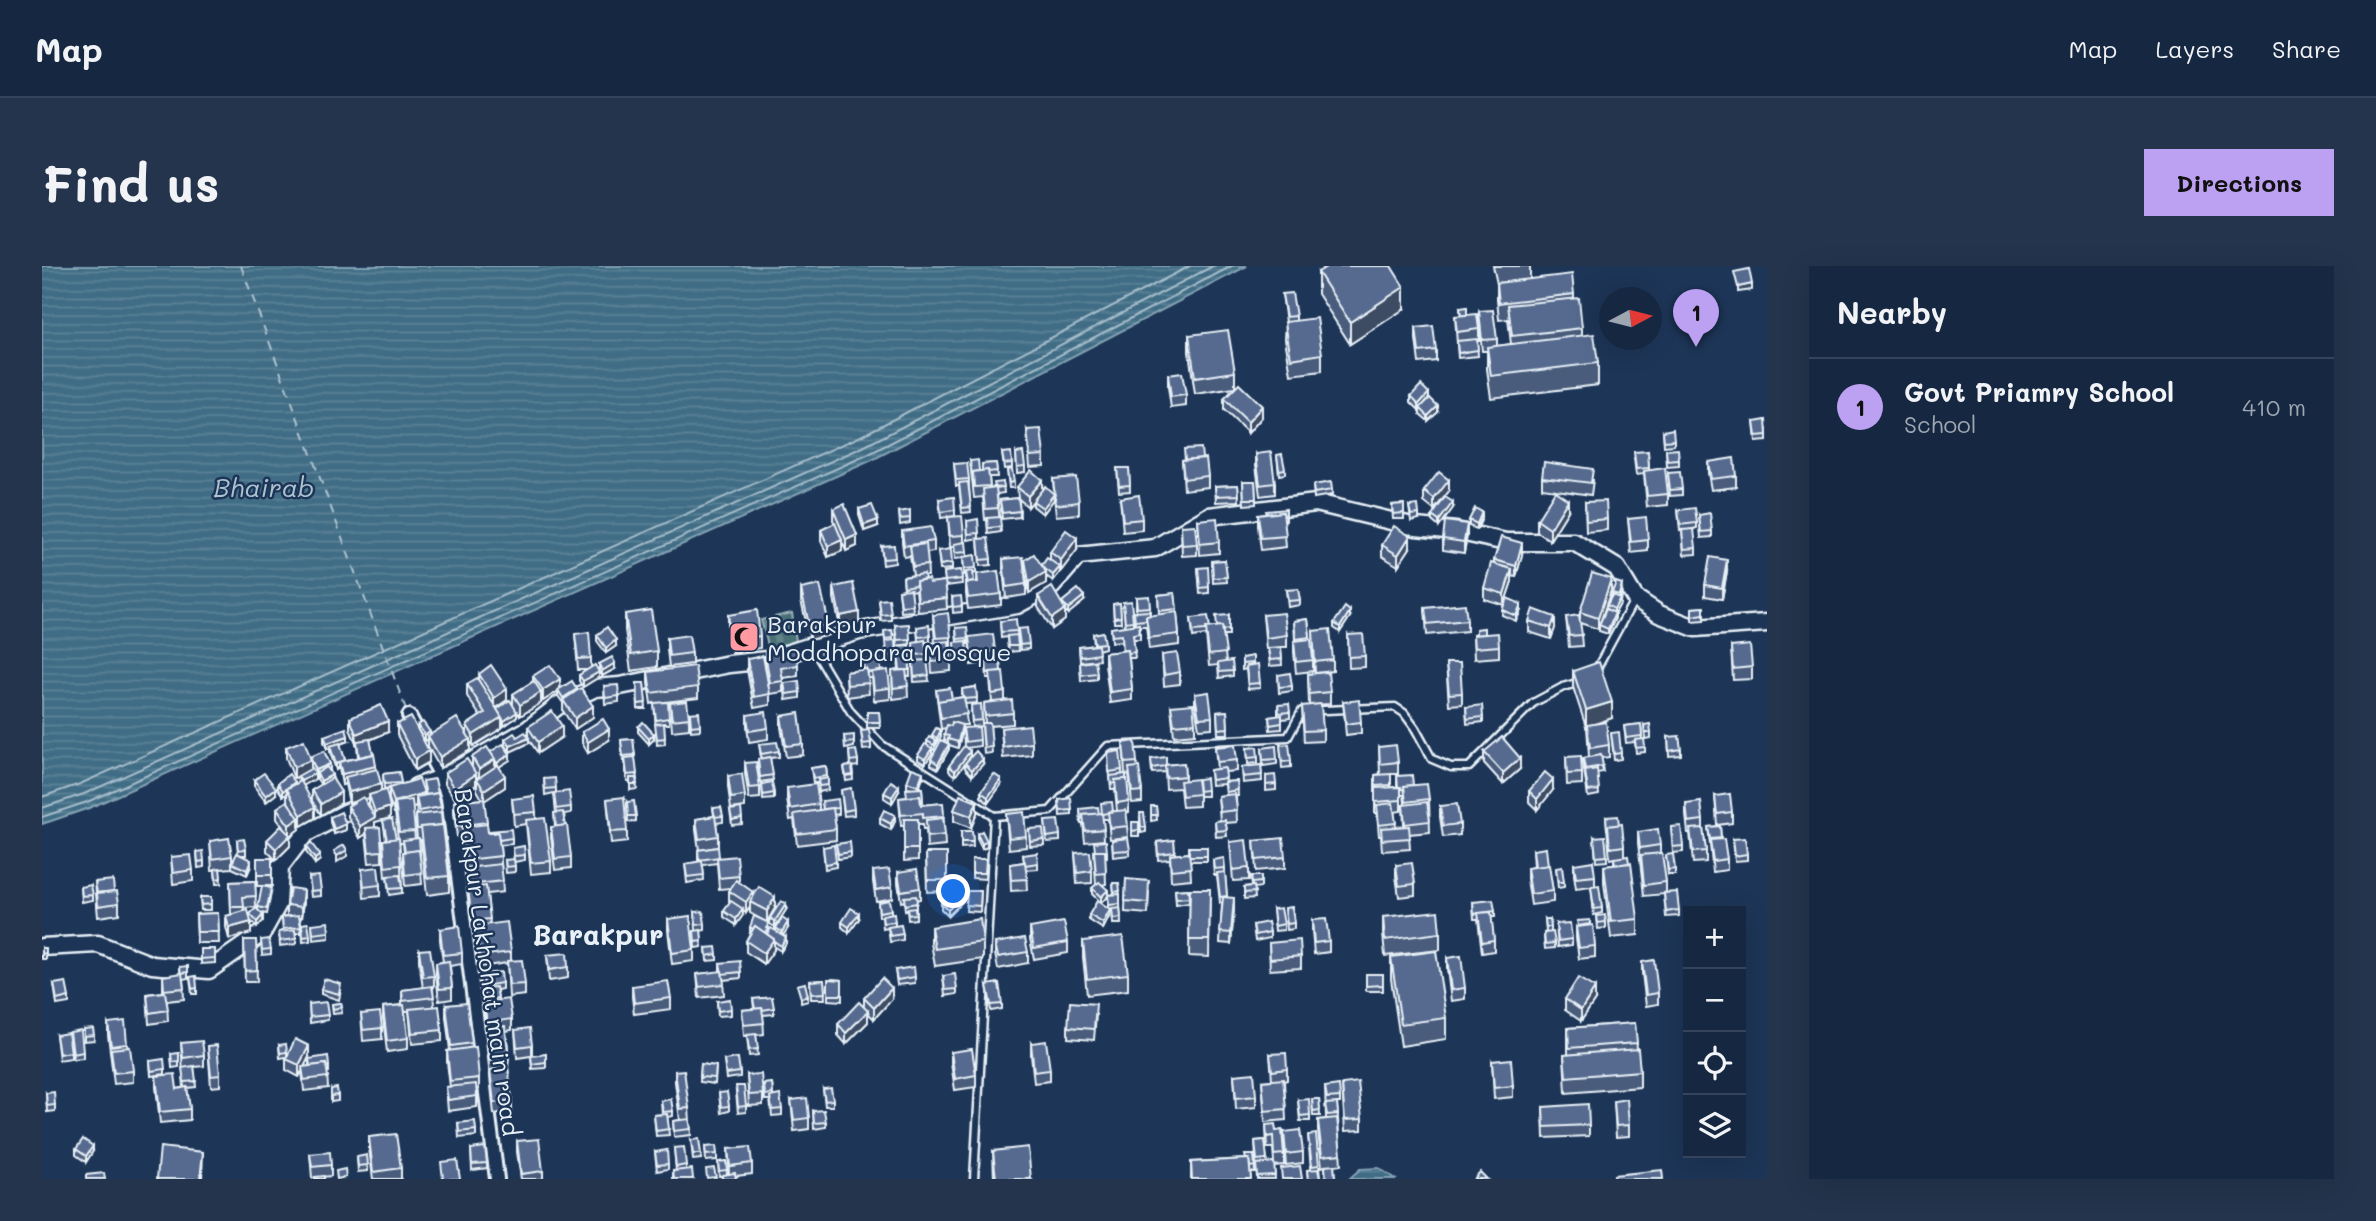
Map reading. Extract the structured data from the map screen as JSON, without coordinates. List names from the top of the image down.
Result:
{
  "streets": {
    "street": ["Barakpur Lakhohat main road"]
  },
  "districts": ["Barakpur"],
  "water": ["Bhairab"],
  "places": {
    "mosque": ["Barakpur Moddhopara Mosque"]
  },
  "north": "right",
  "page": {
    "header": "Map",
    "nav": ["Map", "Layers", "Share"],
    "buttons": "Directions",
    "title": "Find us",
    "heading": "Nearby",
    "pins": "1",
    "list": [
      {
        "mark": "1",
        "name": "Govt Priamry School",
        "note": "School",
        "value": "410 m"
      }
    ],
    "map_buttons": ["+", "−"]
  }
}
